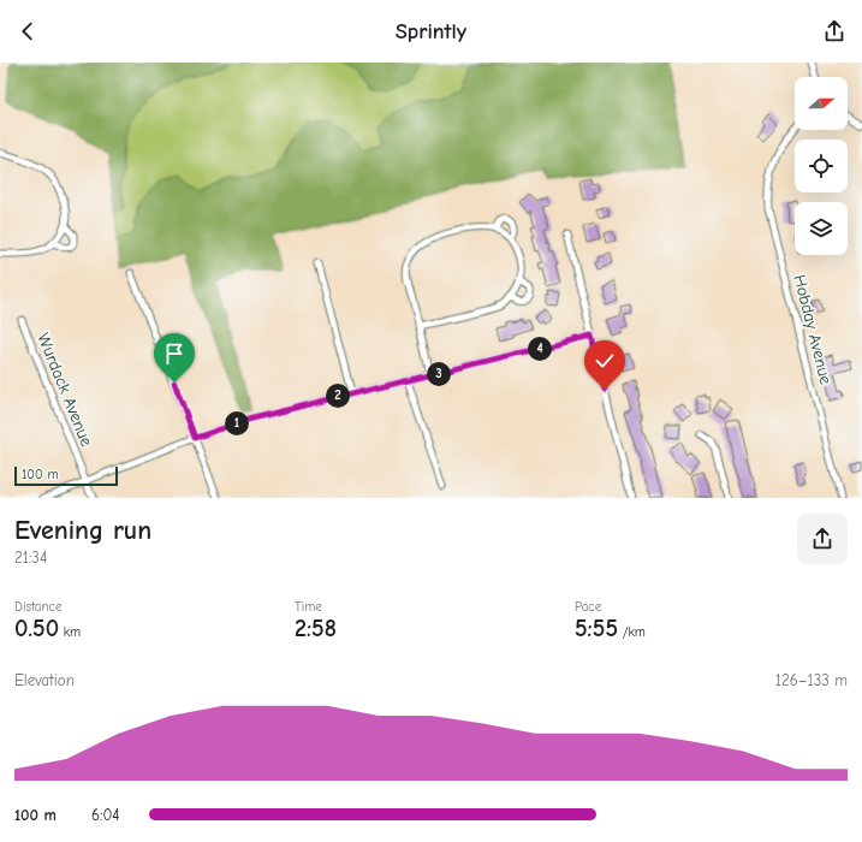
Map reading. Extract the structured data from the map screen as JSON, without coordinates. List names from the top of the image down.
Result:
{
  "streets": {
    "street": ["Hobday Avenue", "Wurdack Avenue"]
  },
  "scale_bar": "100 m",
  "north": "right",
  "page": {
    "header": "Sprintly",
    "pins": [
      "4",
      "3",
      "2",
      "1"
    ],
    "scale": "100 m",
    "heading": ["Evening run", "21:34"],
    "stats": [
      ["Distance", "0.50 km"],
      ["Time", "2:58"],
      ["Pace", "5:55 /km"]
    ],
    "chart": ["Elevation", "126–133 m"],
    "list": [
      {
        "name": "100 m",
        "note": "6:04"
      }
    ]
  }
}
